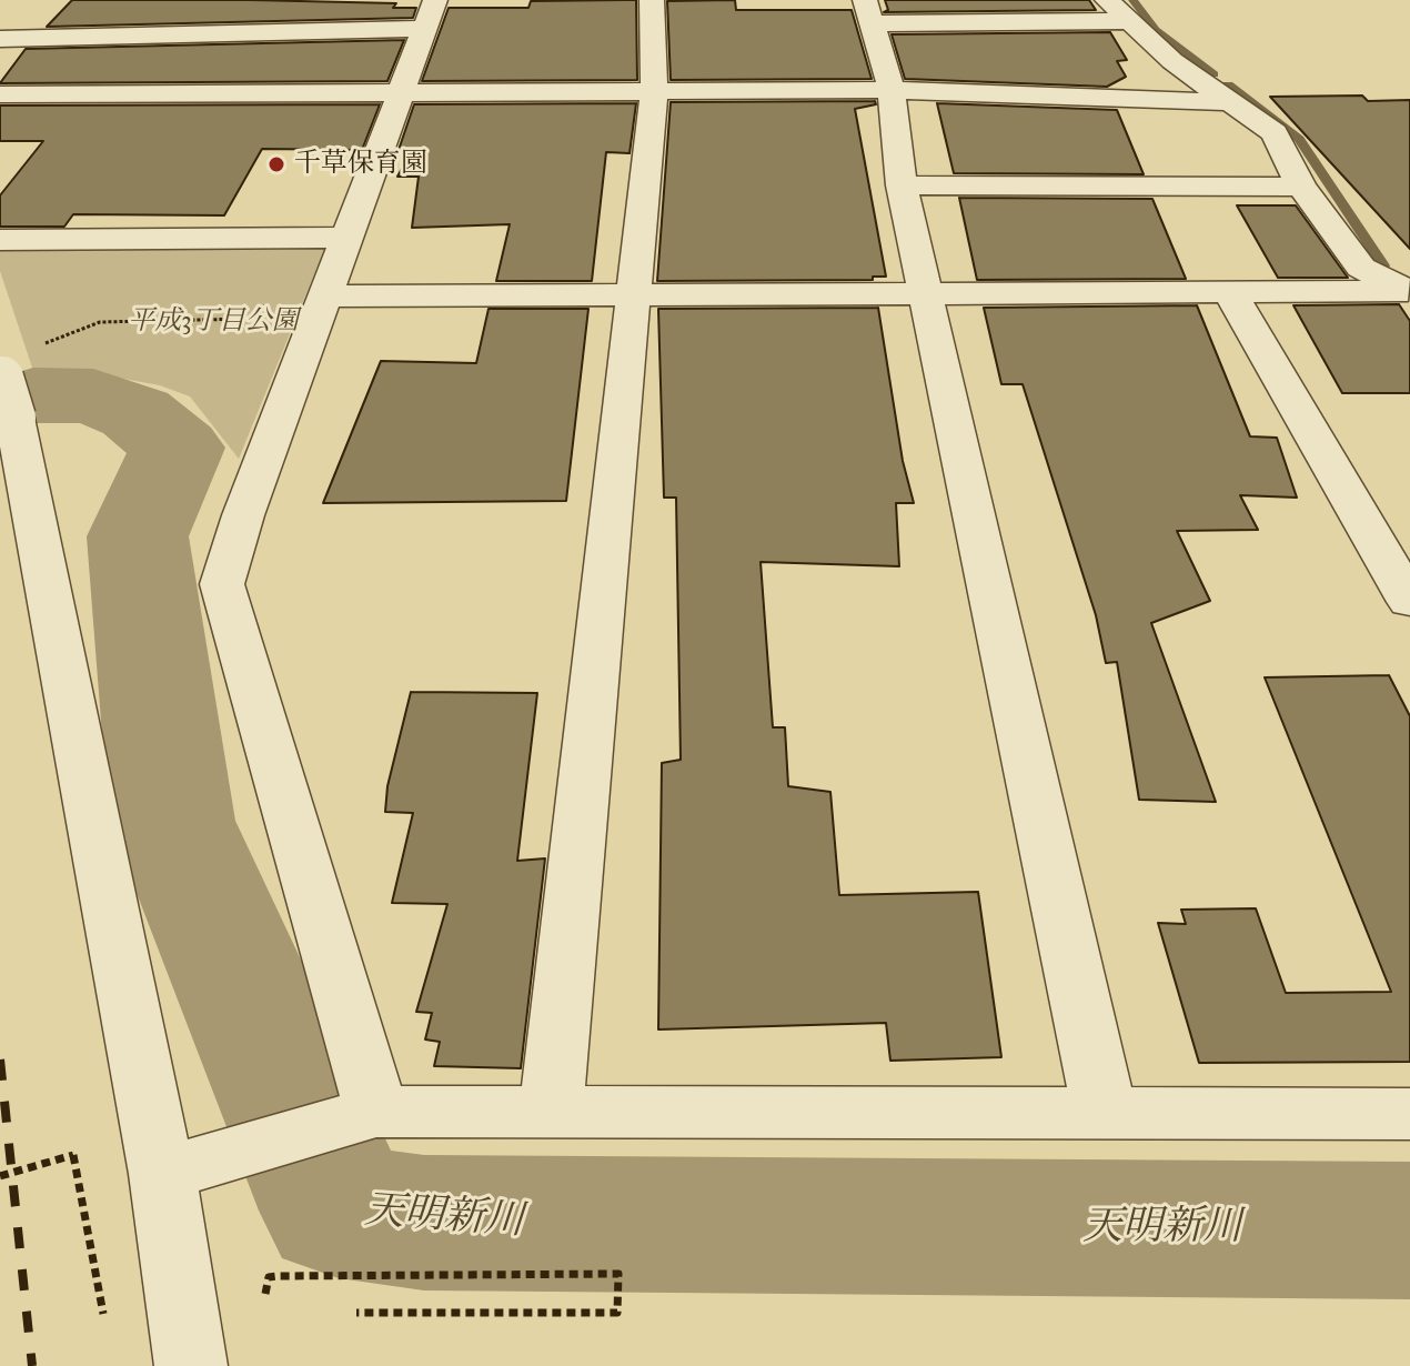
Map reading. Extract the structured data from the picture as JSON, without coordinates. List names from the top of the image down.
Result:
{
  "water": ["天明新川"],
  "parks": ["平成3丁目公園"],
  "places": ["千草保育園"]
}
